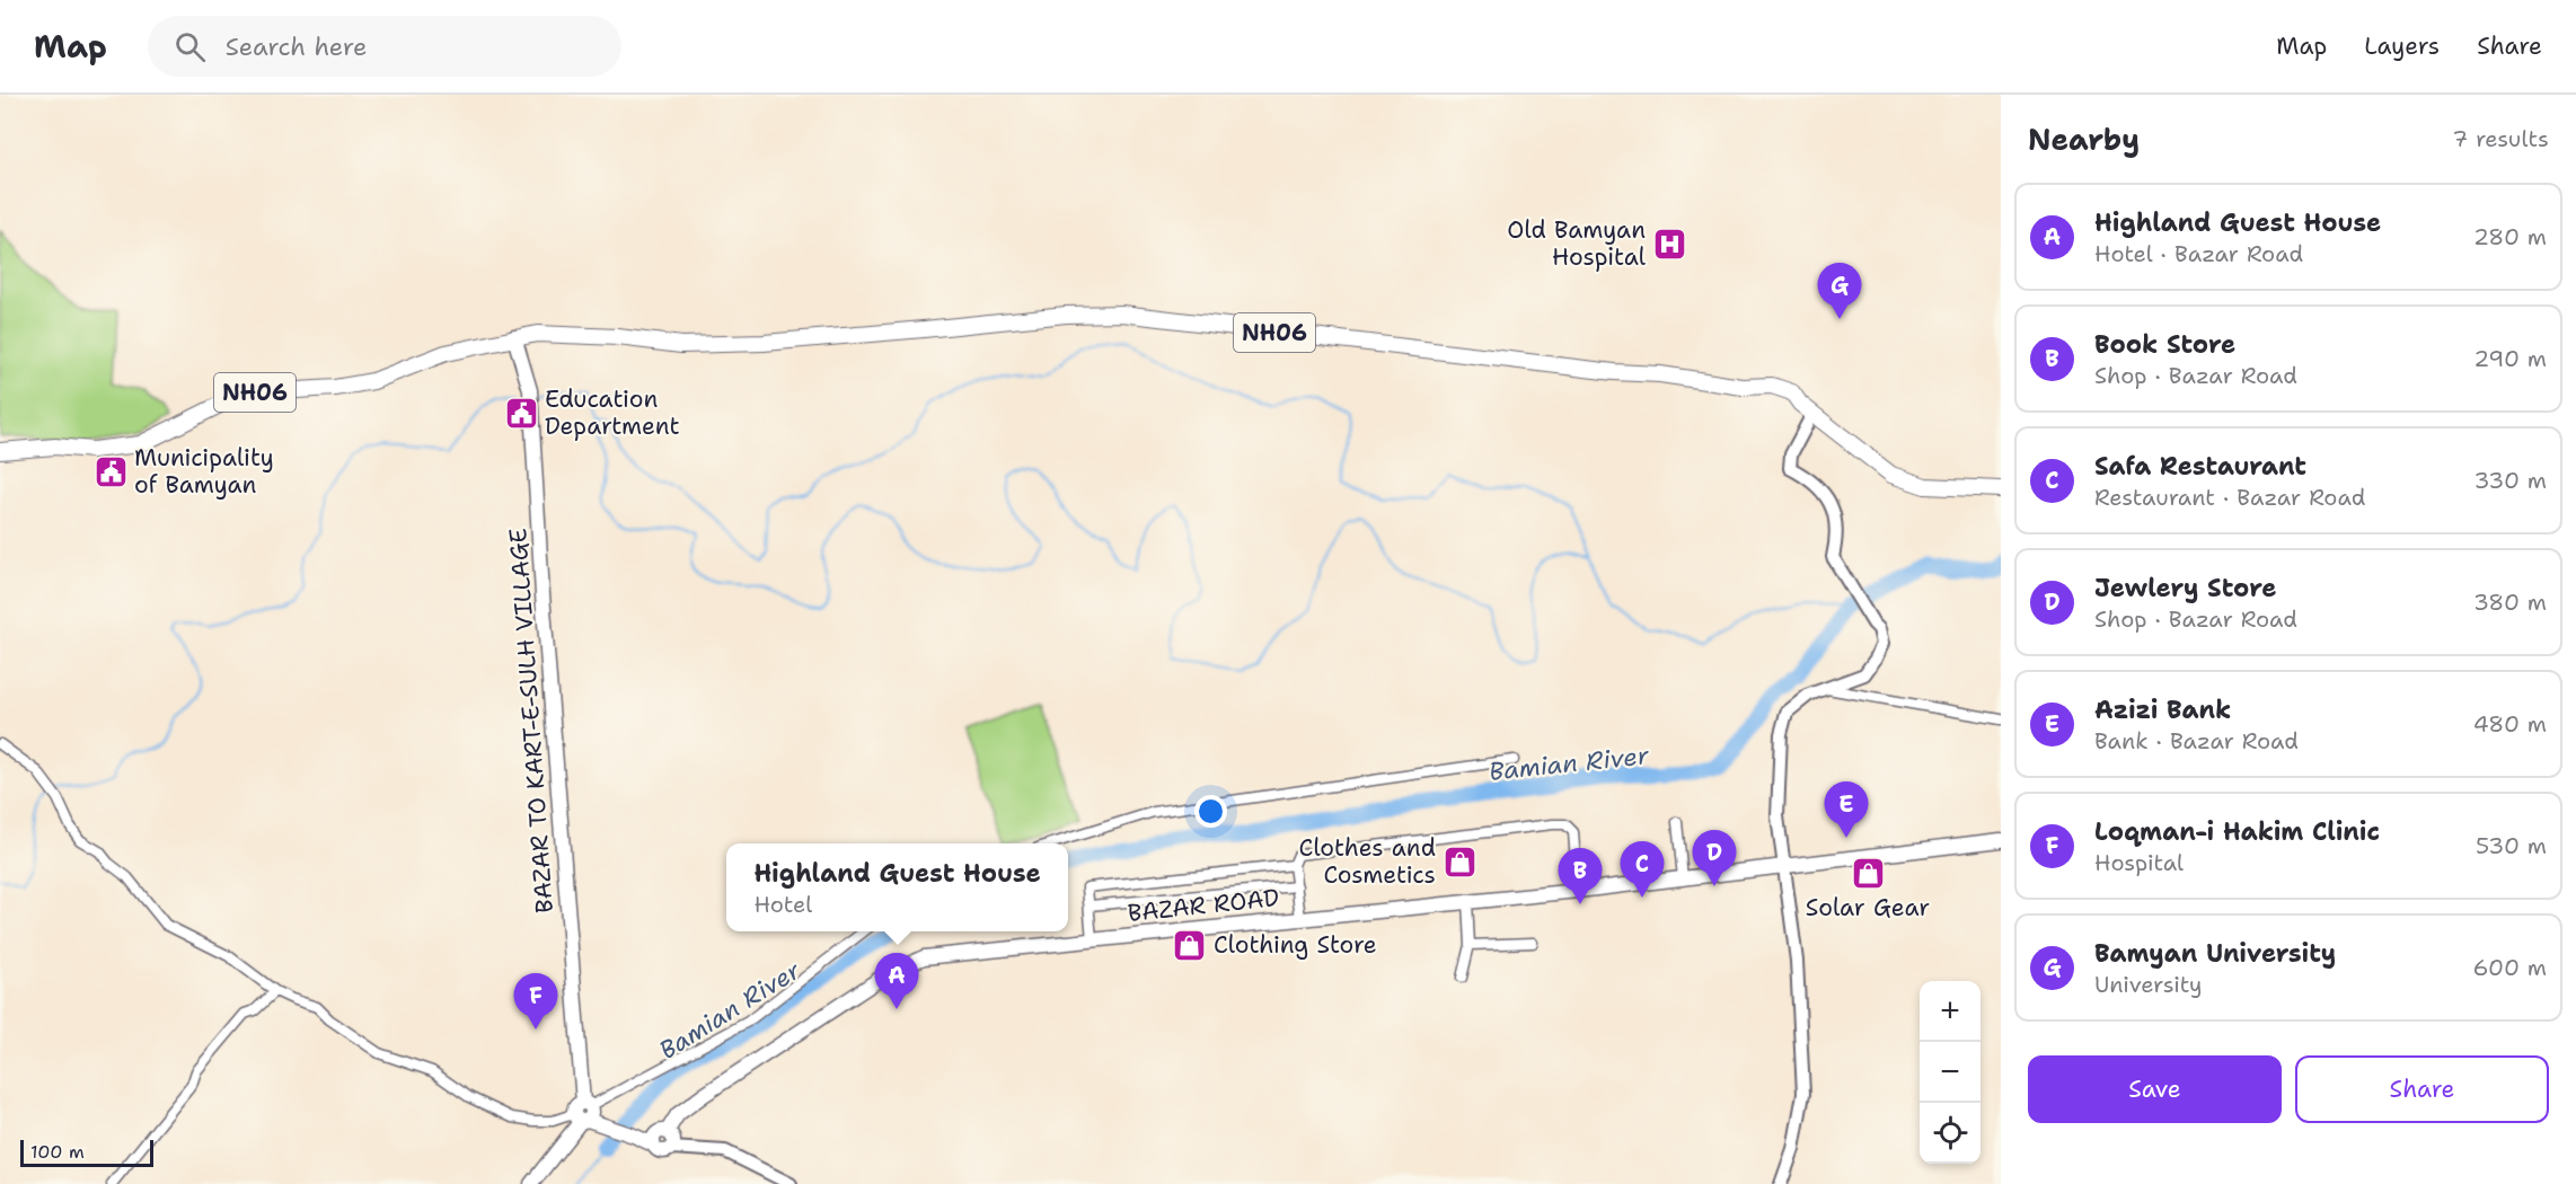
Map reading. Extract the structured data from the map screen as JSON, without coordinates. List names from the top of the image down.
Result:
{
  "streets": {
    "main road": ["NH06", "BAZAR TO KART-E-SULH VILLAGE", "BAZAR ROAD"]
  },
  "crossings": [
    ["NH06", "BAZAR TO KART-E-SULH VILLAGE"]
  ],
  "water": ["Bamian River"],
  "places": {
    "hospital": ["Old Bamyan Hospital"],
    "public building": ["Education Department", "Municipality of Bamyan"],
    "shop": ["Clothes and Cosmetics", "Solar Gear", "Clothing Store"]
  },
  "scale_bar": "100 m",
  "page": {
    "header": "Map",
    "search": "Search here",
    "nav": ["Map", "Layers", "Share"],
    "heading": ["Nearby", "7 results"],
    "list": [
      {
        "mark": "A",
        "name": "Highland Guest House",
        "note": "Hotel · Bazar Road",
        "value": "280 m"
      },
      {
        "mark": "B",
        "name": "Book Store",
        "note": "Shop · Bazar Road",
        "value": "290 m"
      },
      {
        "mark": "C",
        "name": "Safa Restaurant",
        "note": "Restaurant · Bazar Road",
        "value": "330 m"
      },
      {
        "mark": "D",
        "name": "Jewlery Store",
        "note": "Shop · Bazar Road",
        "value": "380 m"
      },
      {
        "mark": "E",
        "name": "Azizi Bank",
        "note": "Bank · Bazar Road",
        "value": "480 m"
      },
      {
        "mark": "F",
        "name": "Loqman-i Hakim Clinic",
        "note": "Hospital",
        "value": "530 m"
      },
      {
        "mark": "G",
        "name": "Bamyan University",
        "note": "University",
        "value": "600 m"
      }
    ],
    "pins": [
      "G",
      "E",
      "D",
      "C",
      "B",
      "A",
      "F"
    ],
    "popup": ["Highland Guest House", "Hotel"],
    "map_buttons": ["+", "−"],
    "buttons": ["Save", "Share"],
    "scale": "100 m"
  }
}
